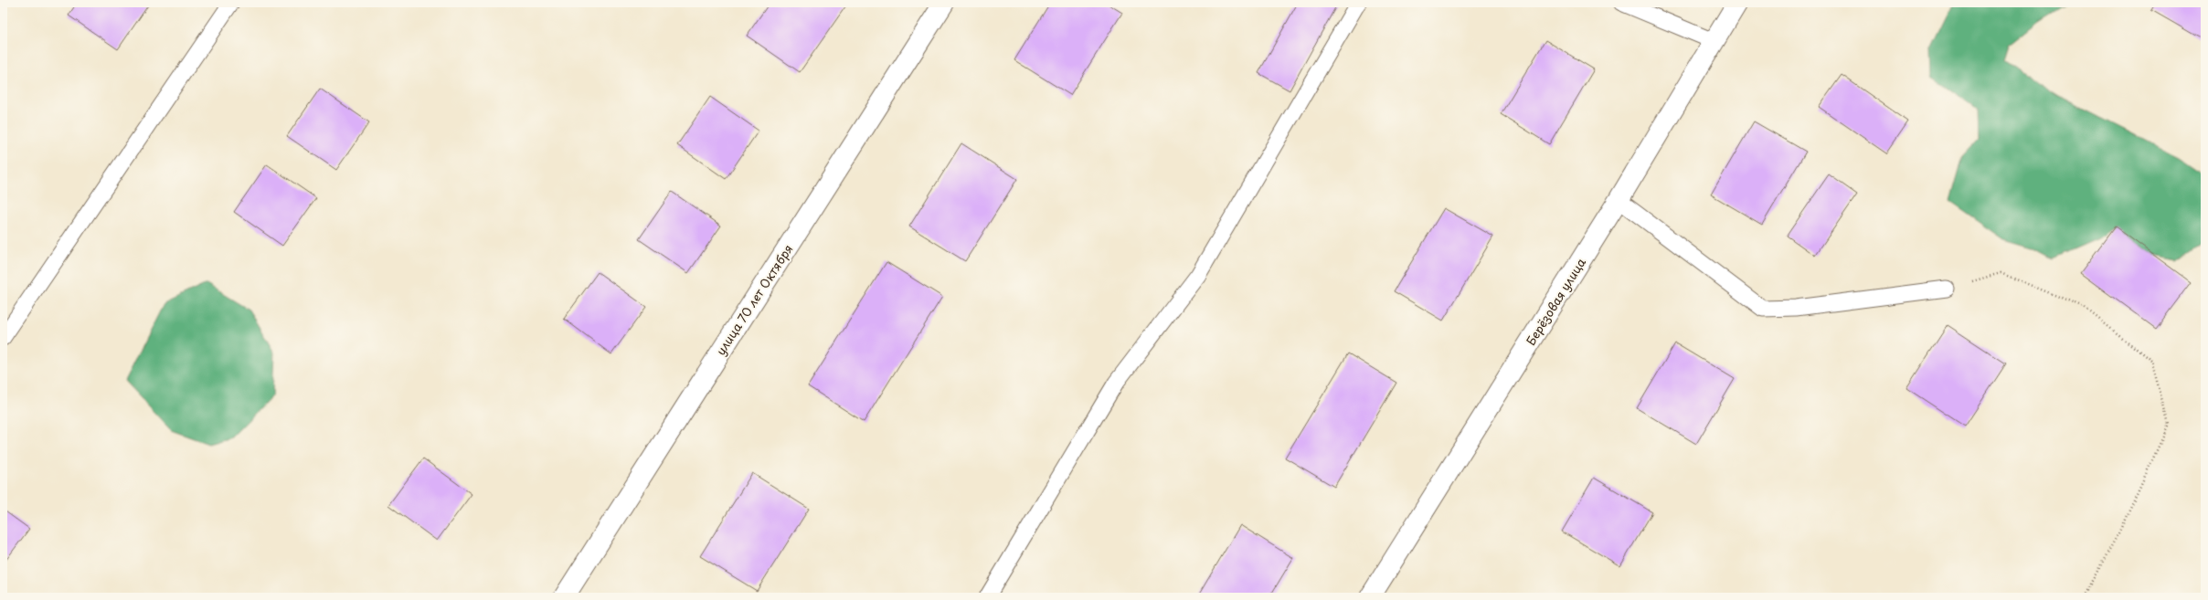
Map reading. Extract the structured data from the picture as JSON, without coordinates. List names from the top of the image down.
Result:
{
  "streets": {
    "street": ["улица 70 лет Октября", "Берёзовая улица"]
  }
}
